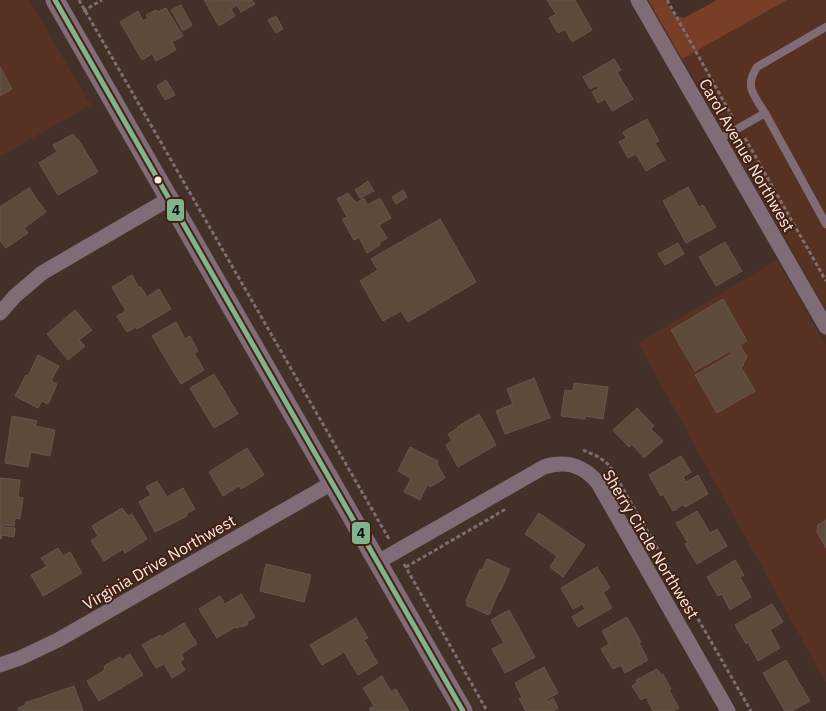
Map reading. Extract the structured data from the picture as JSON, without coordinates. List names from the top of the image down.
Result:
{
  "streets": {
    "street": ["Carol Avenue Northwest", "Sherry Circle Northwest", "Virginia Drive Northwest"]
  },
  "lines": ["transit line 4"]
}
